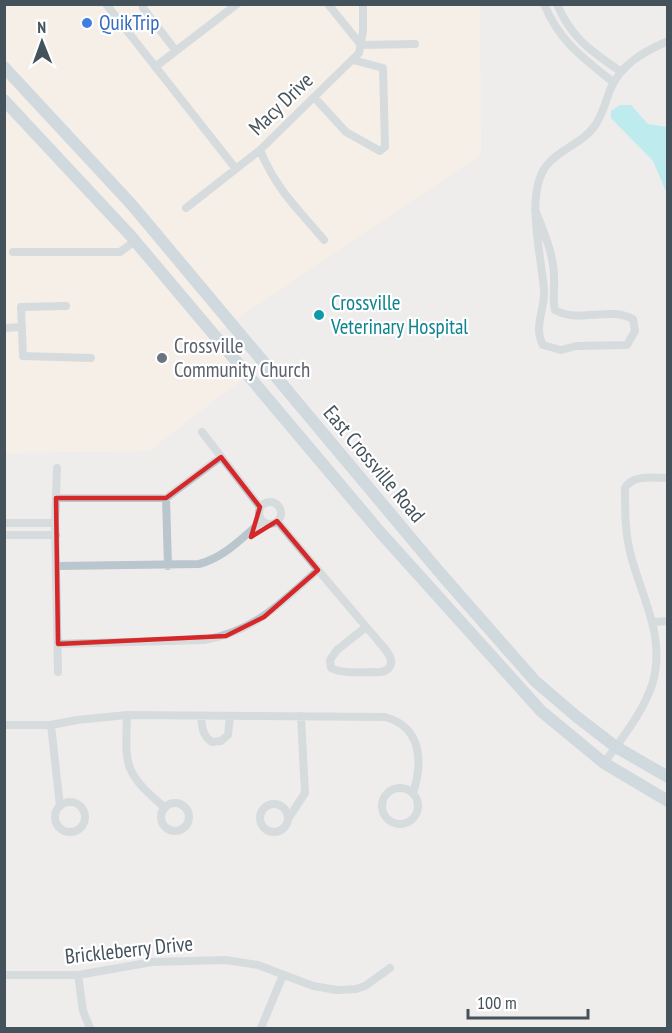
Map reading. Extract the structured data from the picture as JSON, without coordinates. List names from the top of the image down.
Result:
{
  "streets": {
    "main road": ["East Crossville Road"],
    "street": ["Macy Drive", "Brickleberry Drive"]
  },
  "places": ["QuikTrip", "Crossville Veterinary Hospital", "Crossville Community Church"],
  "scale_bar": "100 m",
  "north": "top"
}
